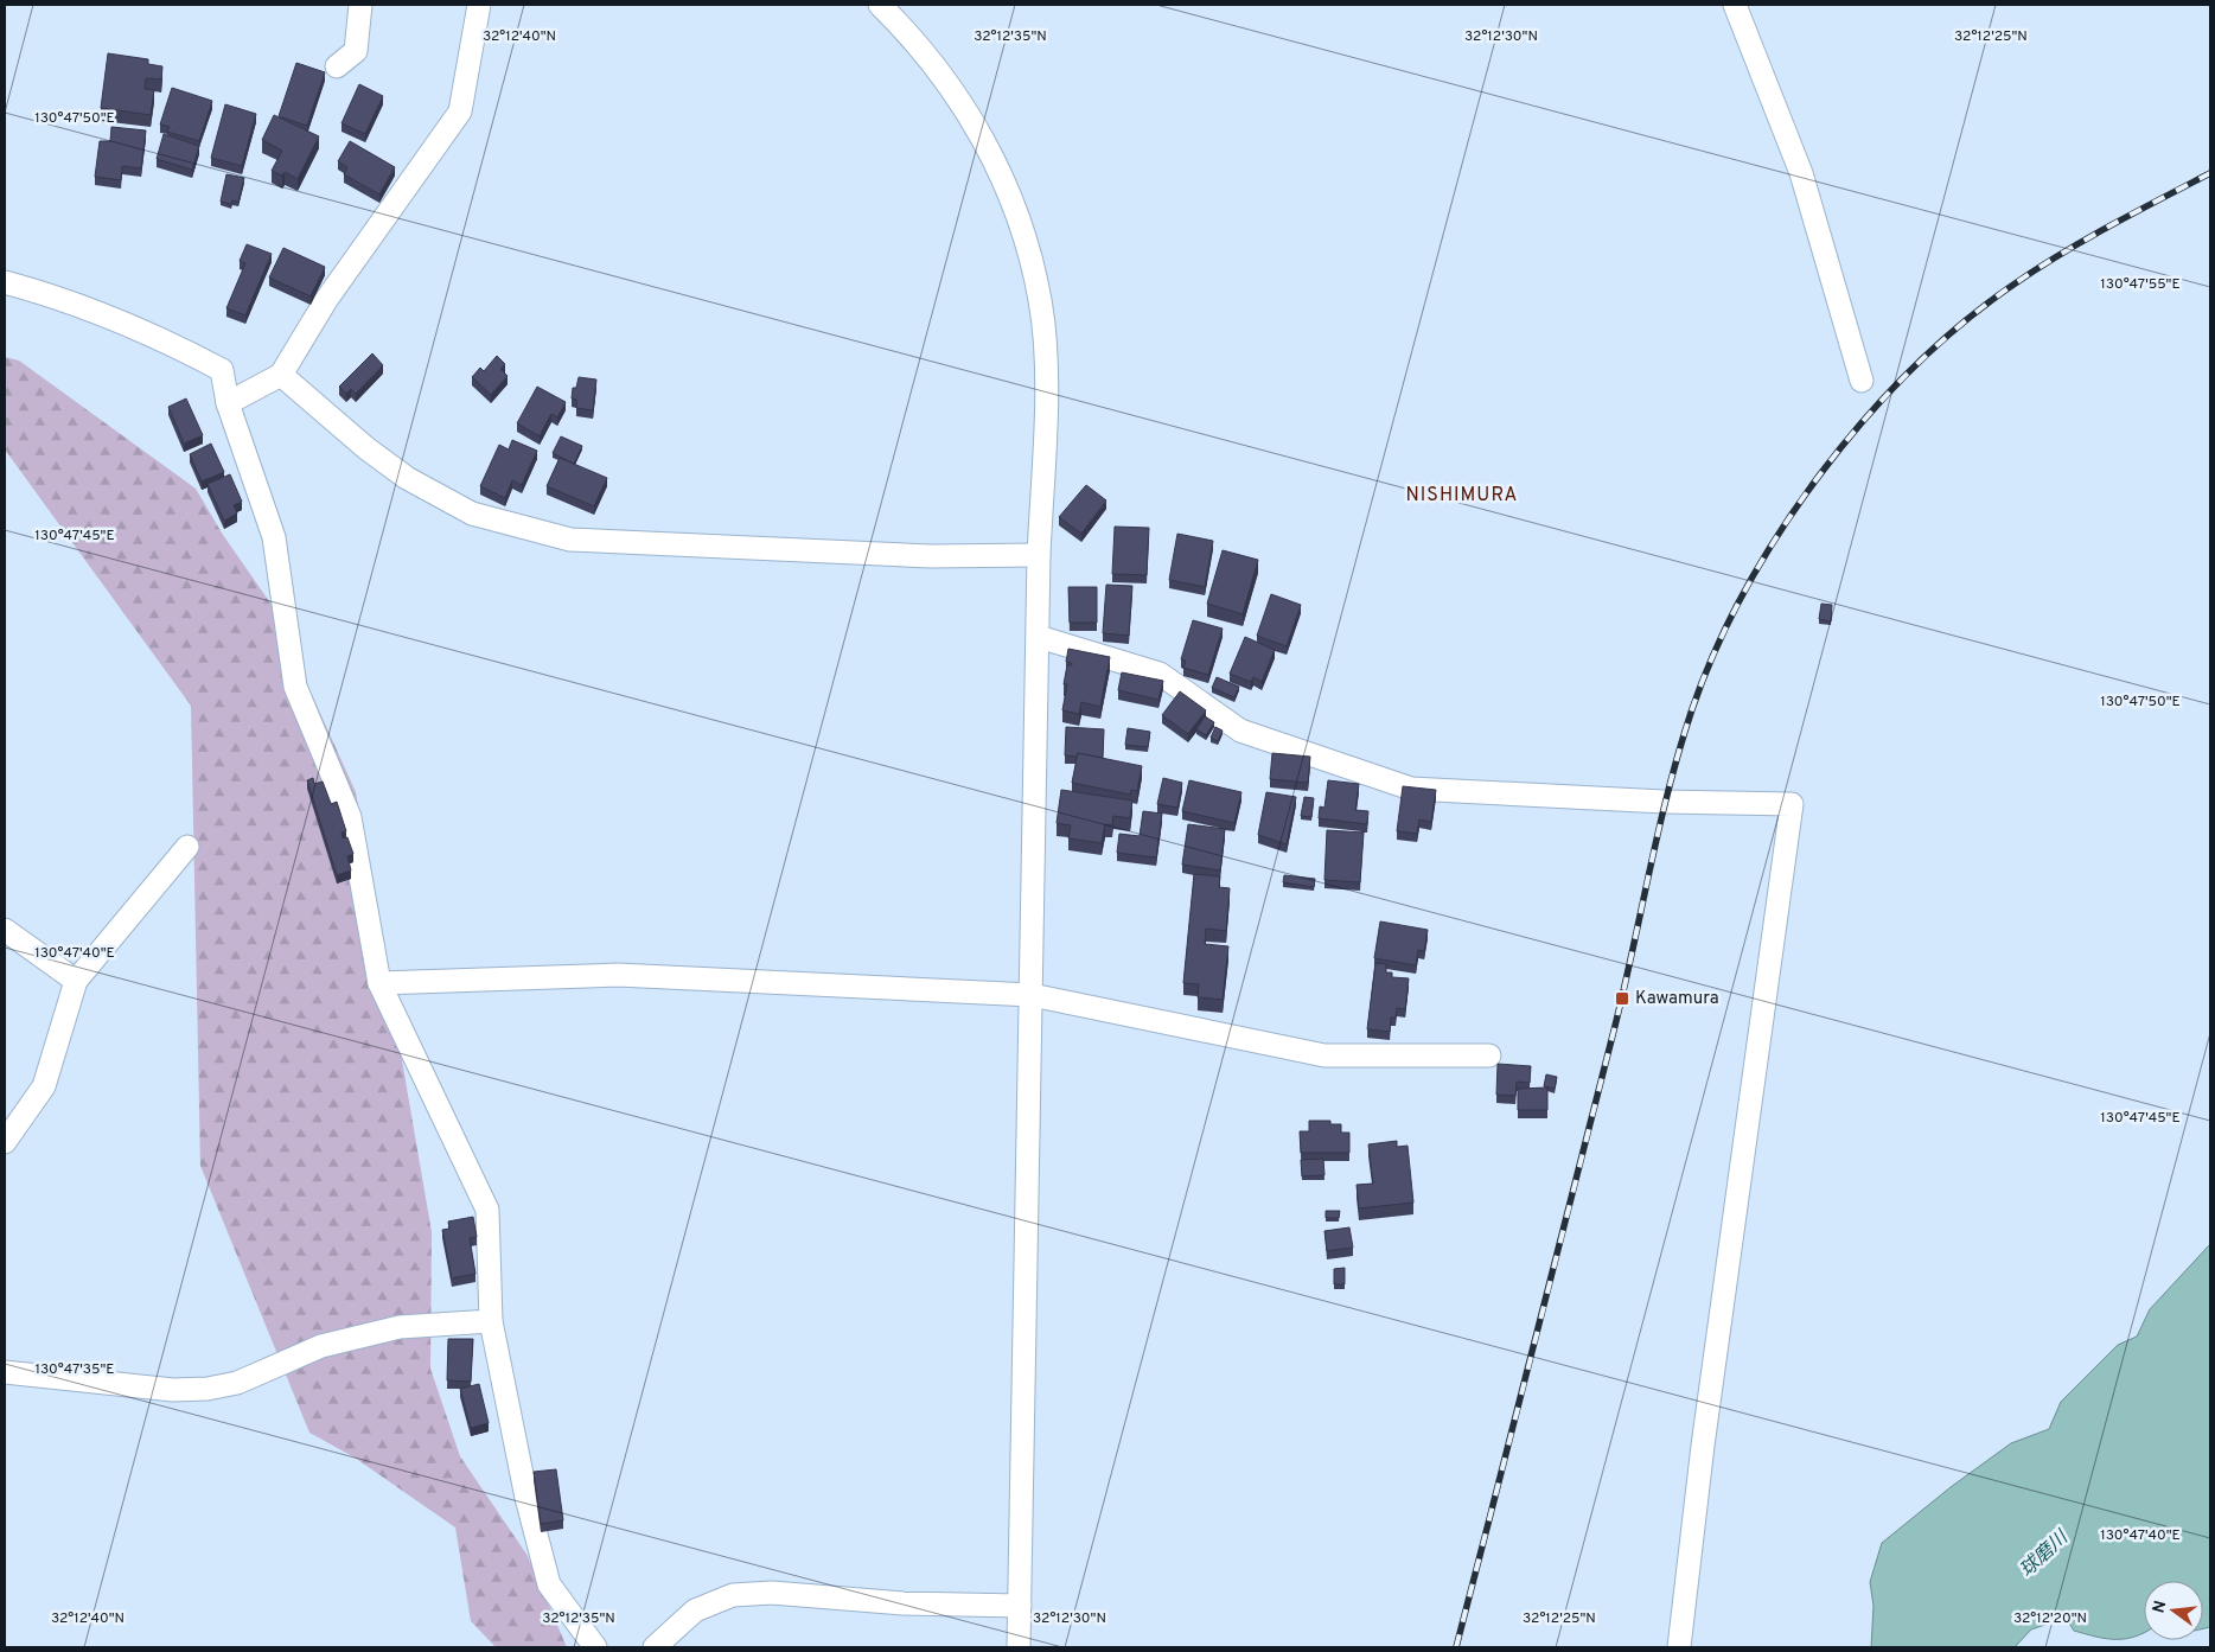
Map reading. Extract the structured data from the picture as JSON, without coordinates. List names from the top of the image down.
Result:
{
  "districts": ["NISHIMURA"],
  "water": ["球磨川"],
  "places": {
    "transit": ["Kawamura"]
  },
  "north": "left",
  "coordinates": [
    "32°12'40\"N",
    "32°12'35\"N",
    "32°12'30\"N",
    "32°12'25\"N",
    "130°47'50\"E",
    "130°47'55\"E",
    "130°47'45\"E",
    "130°47'40\"E",
    "130°47'35\"E",
    "32°12'20\"N"
  ]
}
